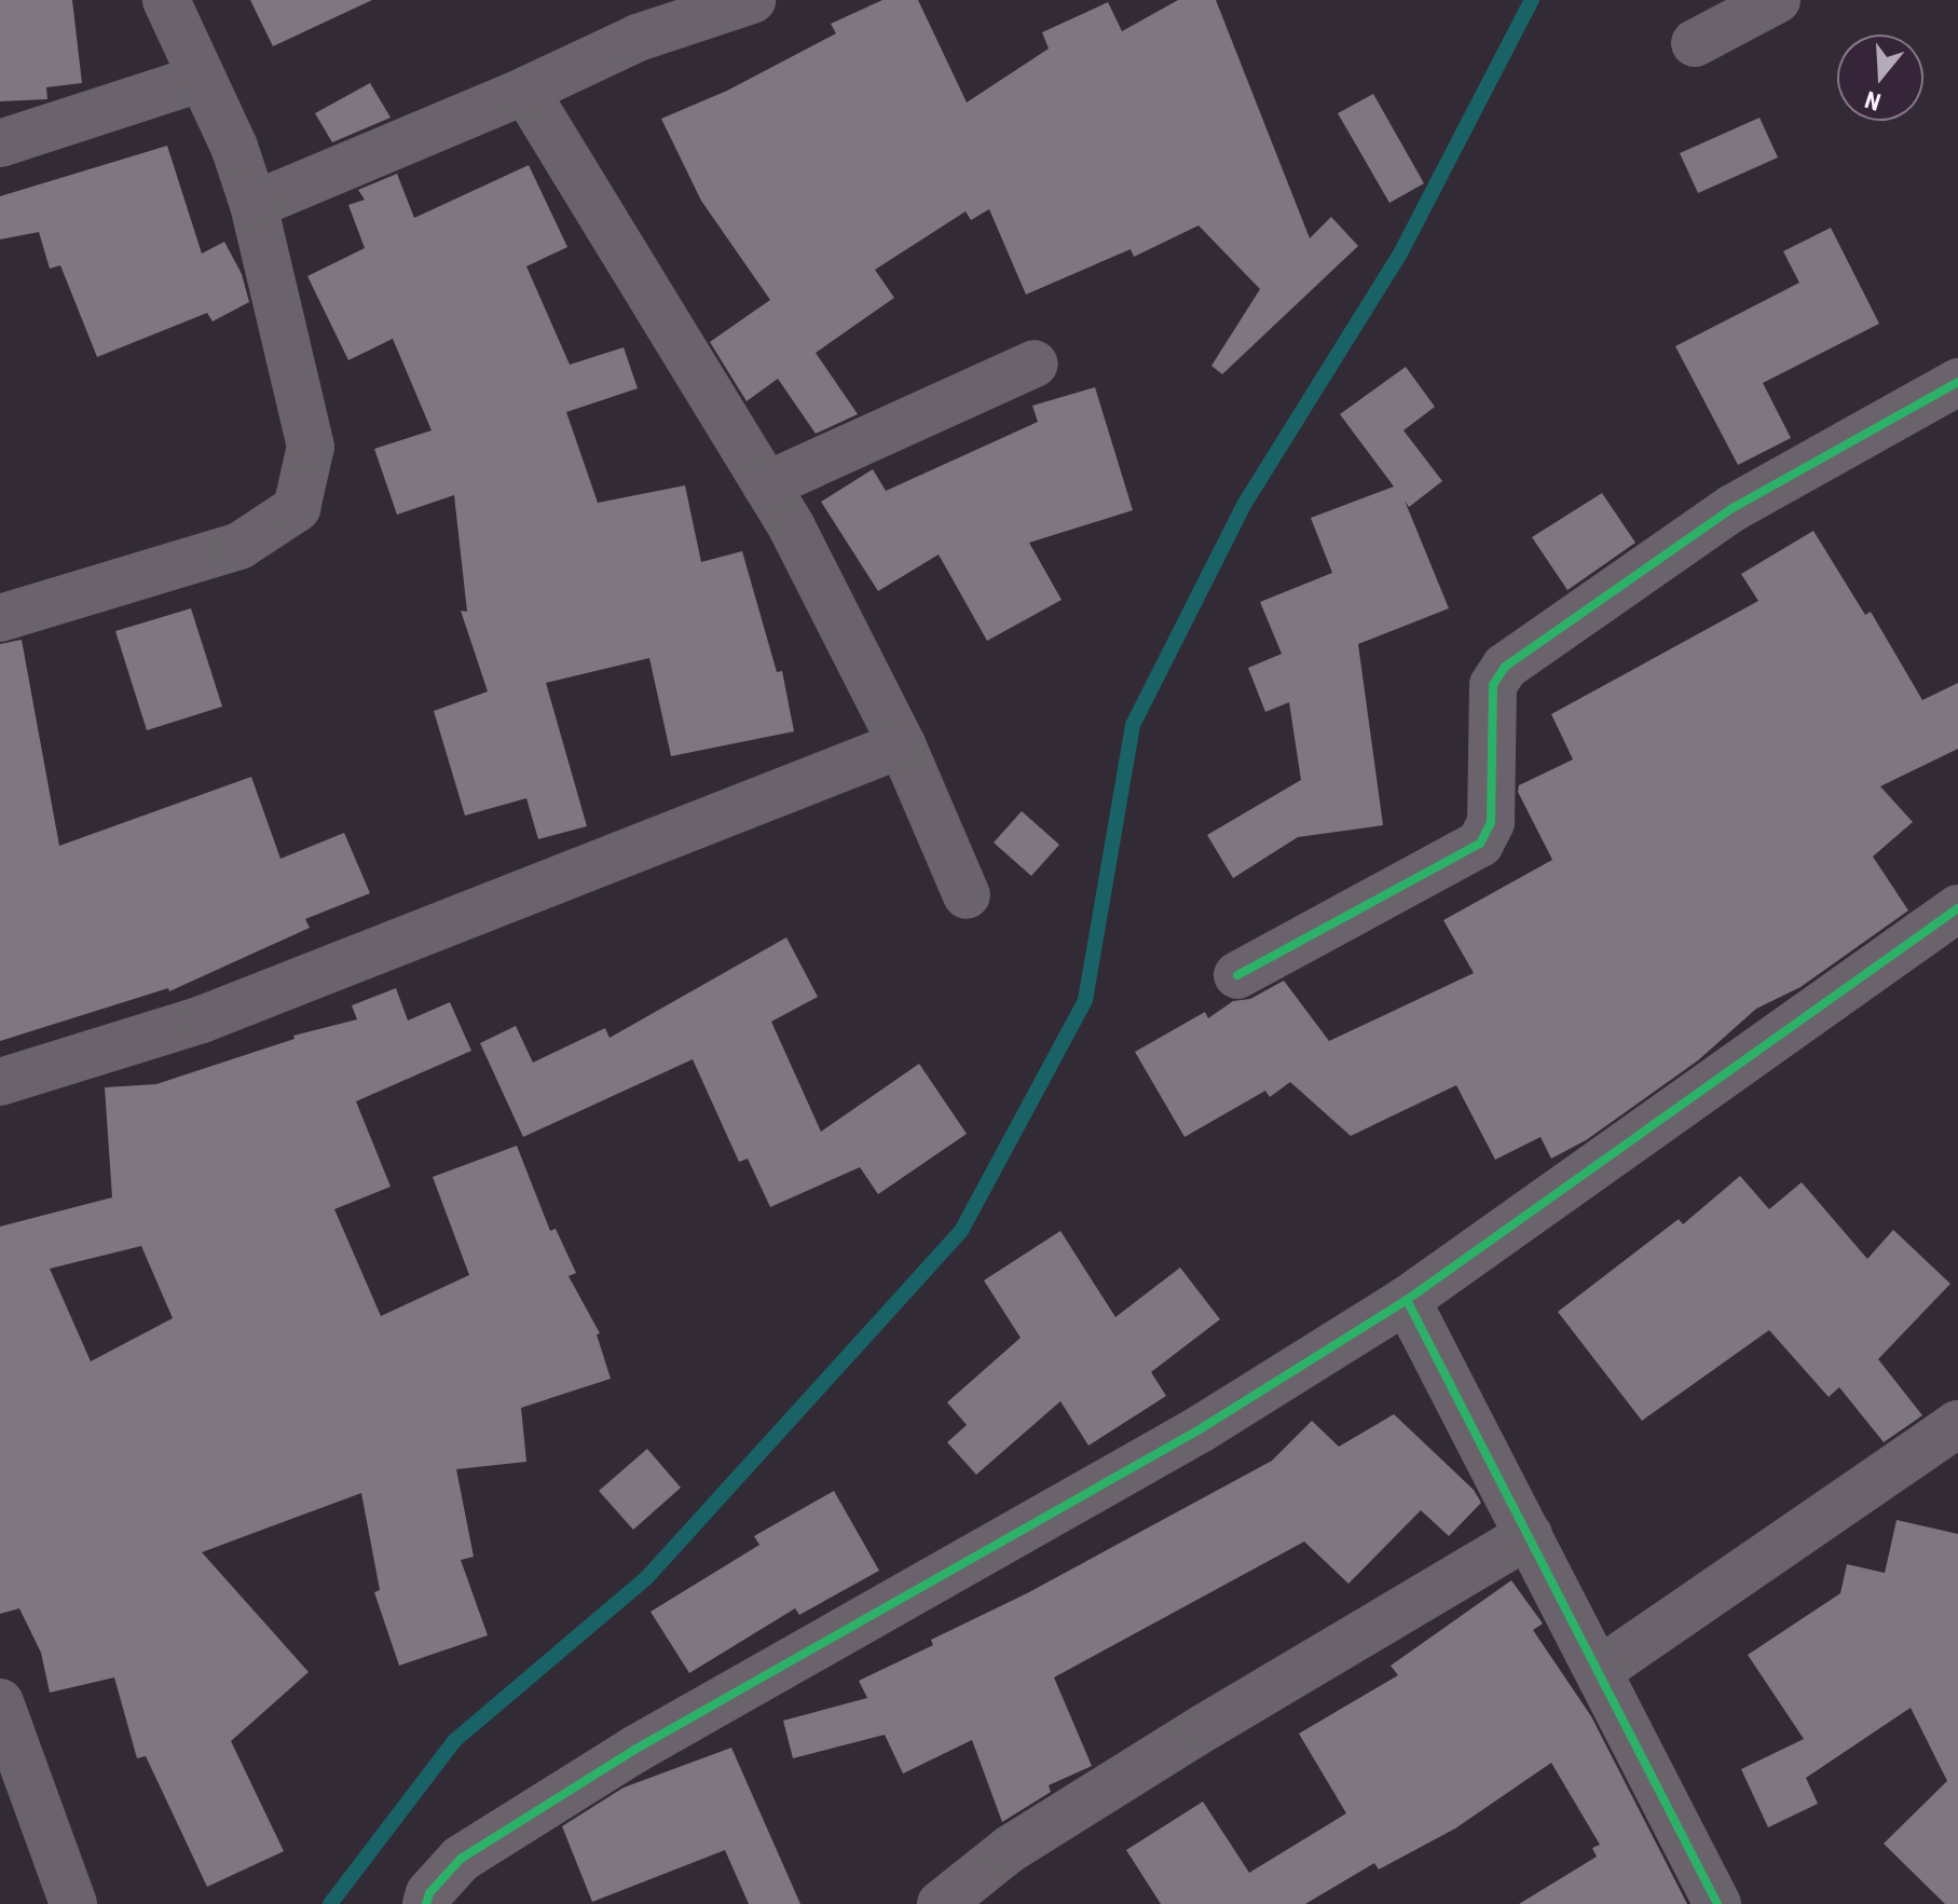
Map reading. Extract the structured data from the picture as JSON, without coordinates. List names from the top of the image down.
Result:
{
  "north": "bottom"
}
